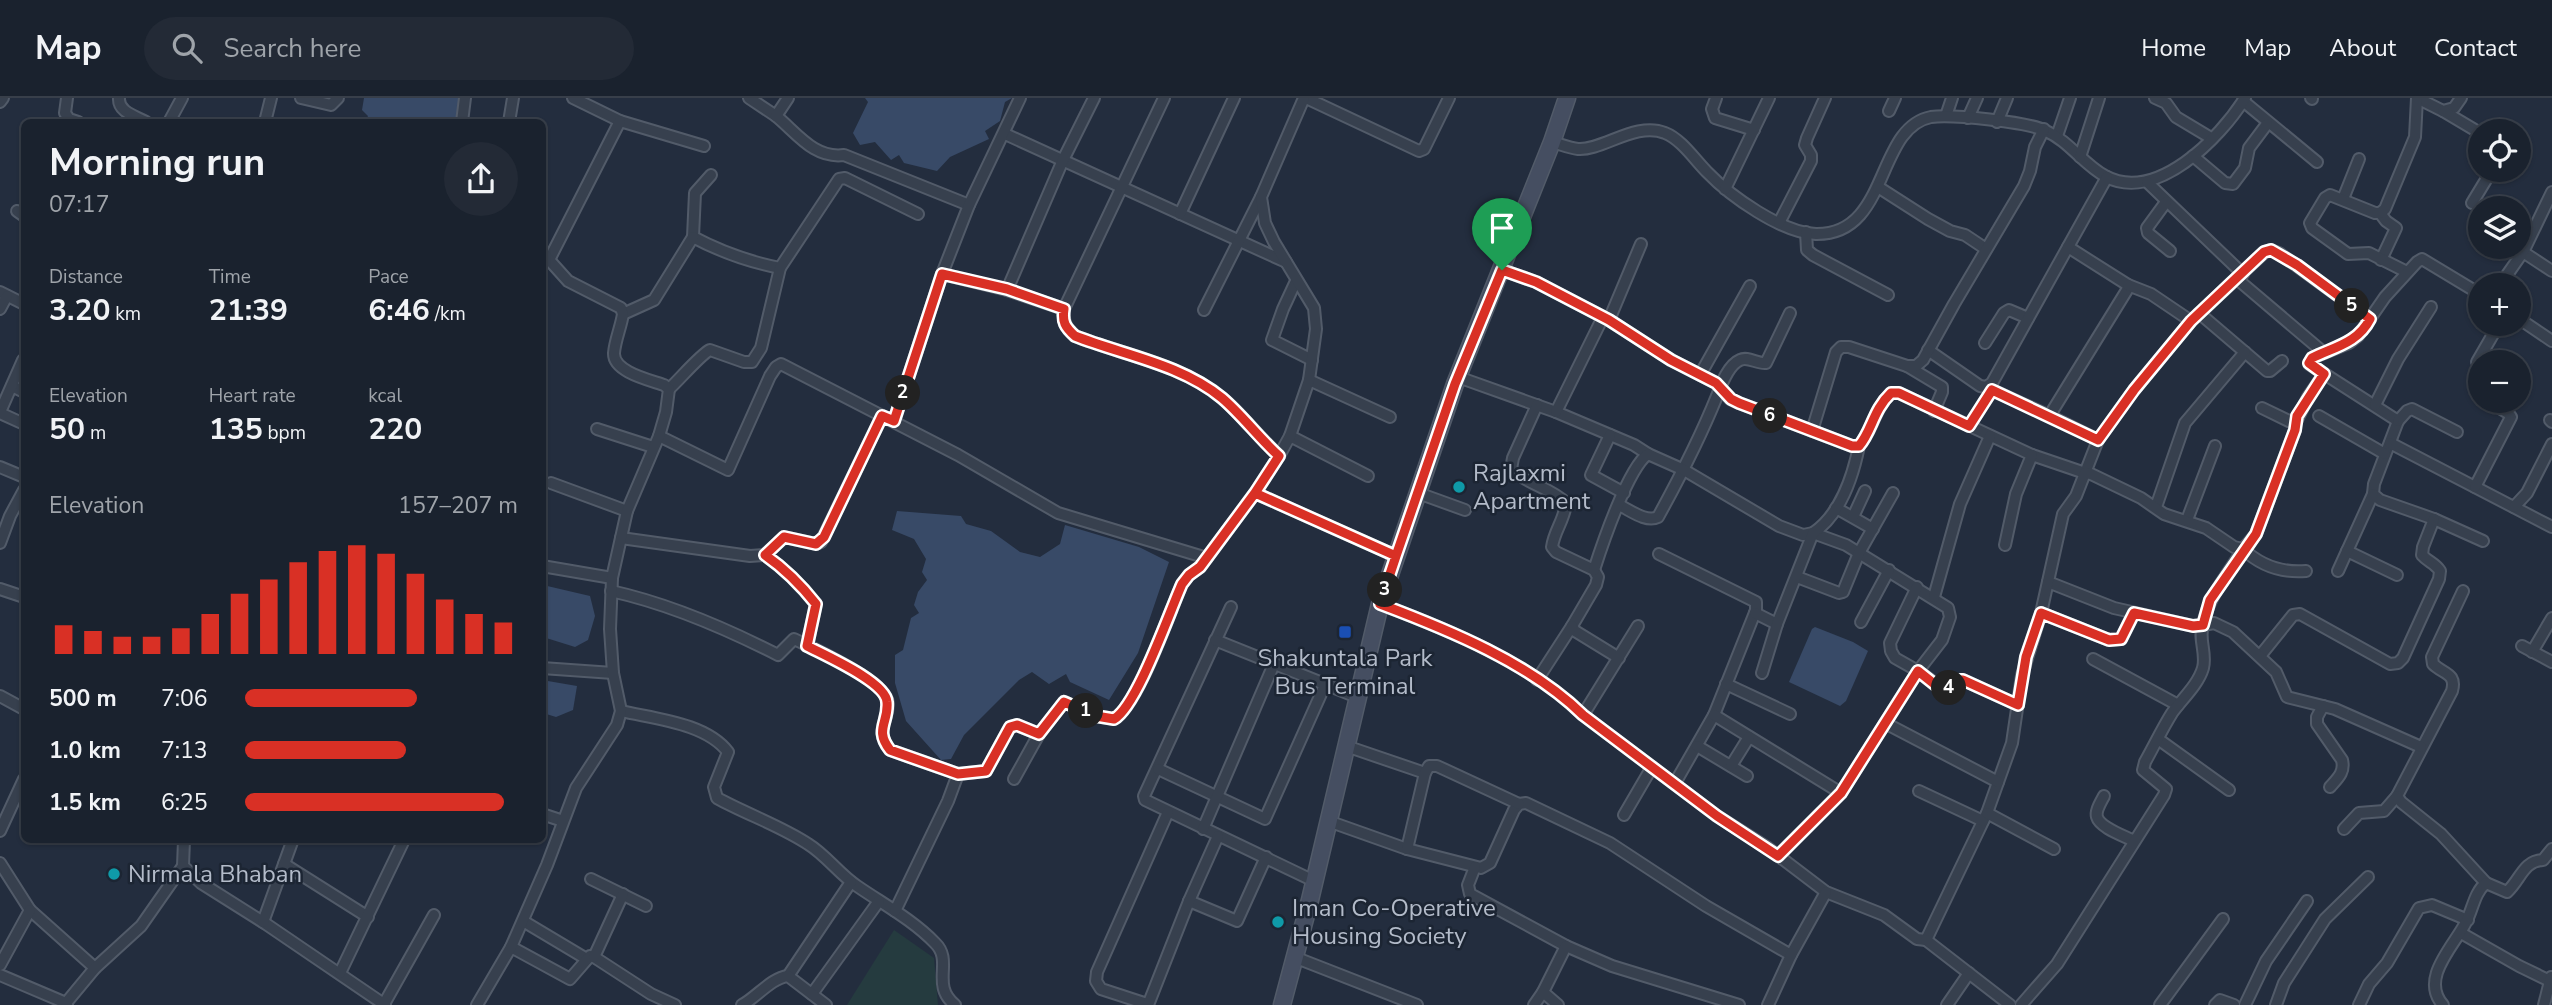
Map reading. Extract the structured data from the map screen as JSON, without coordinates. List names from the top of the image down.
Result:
{
  "places": {
    "other": ["Rajlaxmi Apartment", "Nirmala Bhaban", "Iman Co-Operative Housing Society"],
    "transit": ["Shakuntala Park Bus Terminal"]
  },
  "page": {
    "header": "Map",
    "search": "Search here",
    "nav": [
      "Home",
      "Map",
      "About",
      "Contact"
    ],
    "map_buttons": ["+", "−"],
    "heading": ["Morning run", "07:17"],
    "stats": [
      ["Distance", "3.20 km"],
      ["Time", "21:39"],
      ["Pace", "6:46 /km"],
      ["Elevation", "50 m"],
      ["Heart rate", "135 bpm"],
      ["kcal", "220"]
    ],
    "pins": [
      "5",
      "2",
      "6",
      "3",
      "4",
      "1"
    ],
    "chart": ["Elevation", "157–207 m"],
    "list": [
      {
        "name": "500 m",
        "note": "7:06"
      },
      {
        "name": "1.0 km",
        "note": "7:13"
      },
      {
        "name": "1.5 km",
        "note": "6:25"
      }
    ]
  }
}
